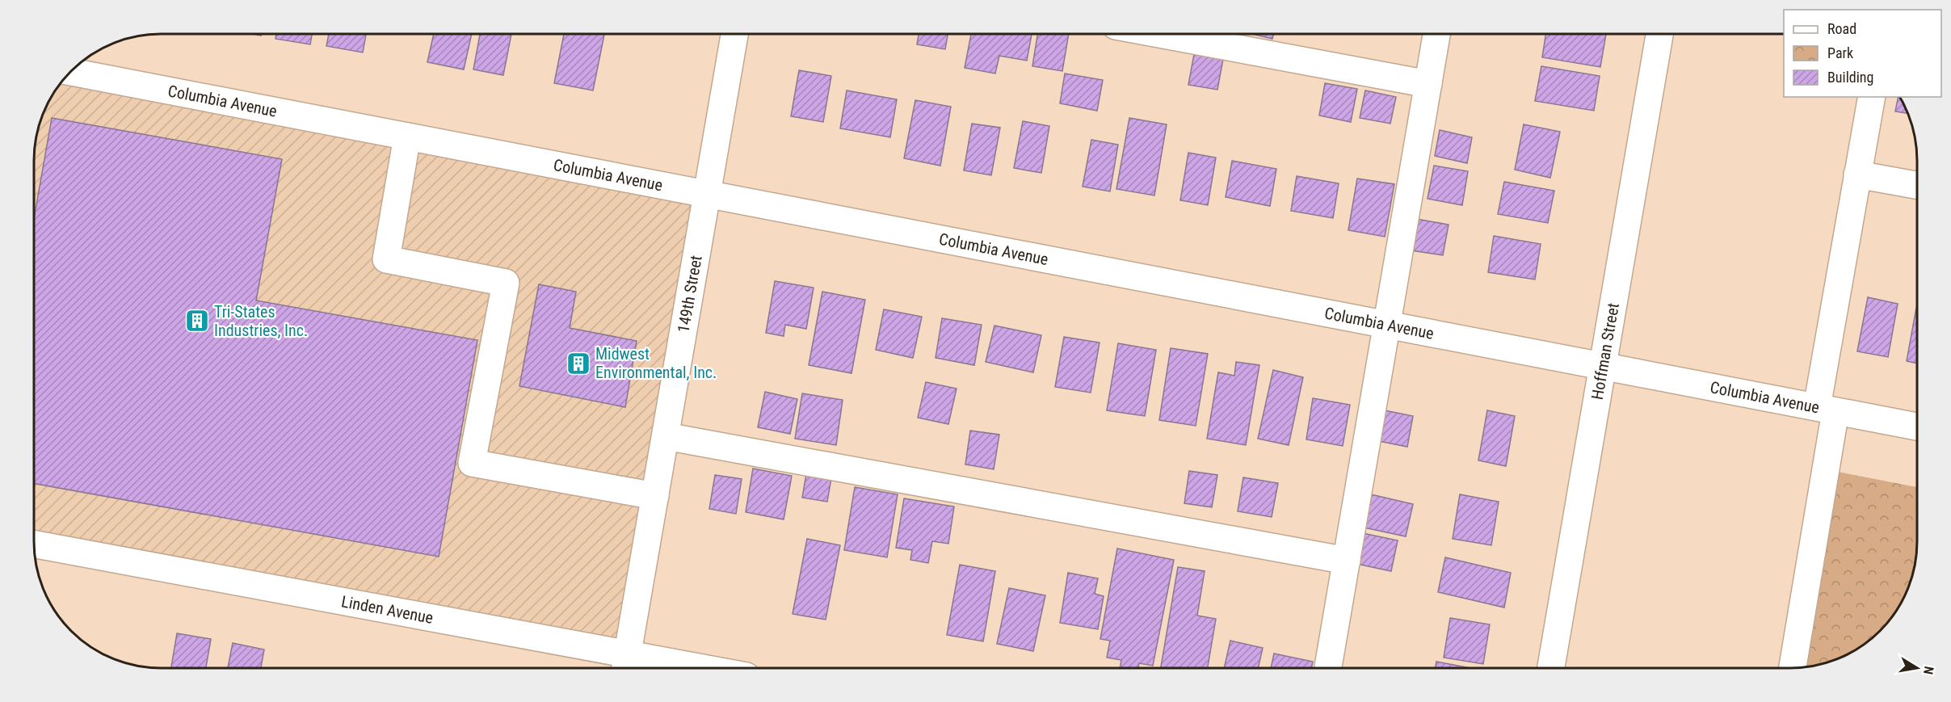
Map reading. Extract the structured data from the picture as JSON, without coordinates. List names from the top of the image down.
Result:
{
  "streets": {
    "street": [
      "Columbia Avenue",
      "149th Street",
      "Hoffman Street",
      "Linden Avenue"
    ]
  },
  "crossings": [
    ["Columbia Avenue", "149th Street"],
    ["Columbia Avenue", "Hoffman Street"],
    ["149th Street", "Linden Avenue"]
  ],
  "places": {
    "building": ["Tri-States Industries, Inc.", "Midwest Environmental, Inc."]
  },
  "legend": ["Road", "Park", "Building"],
  "north": "right"
}
